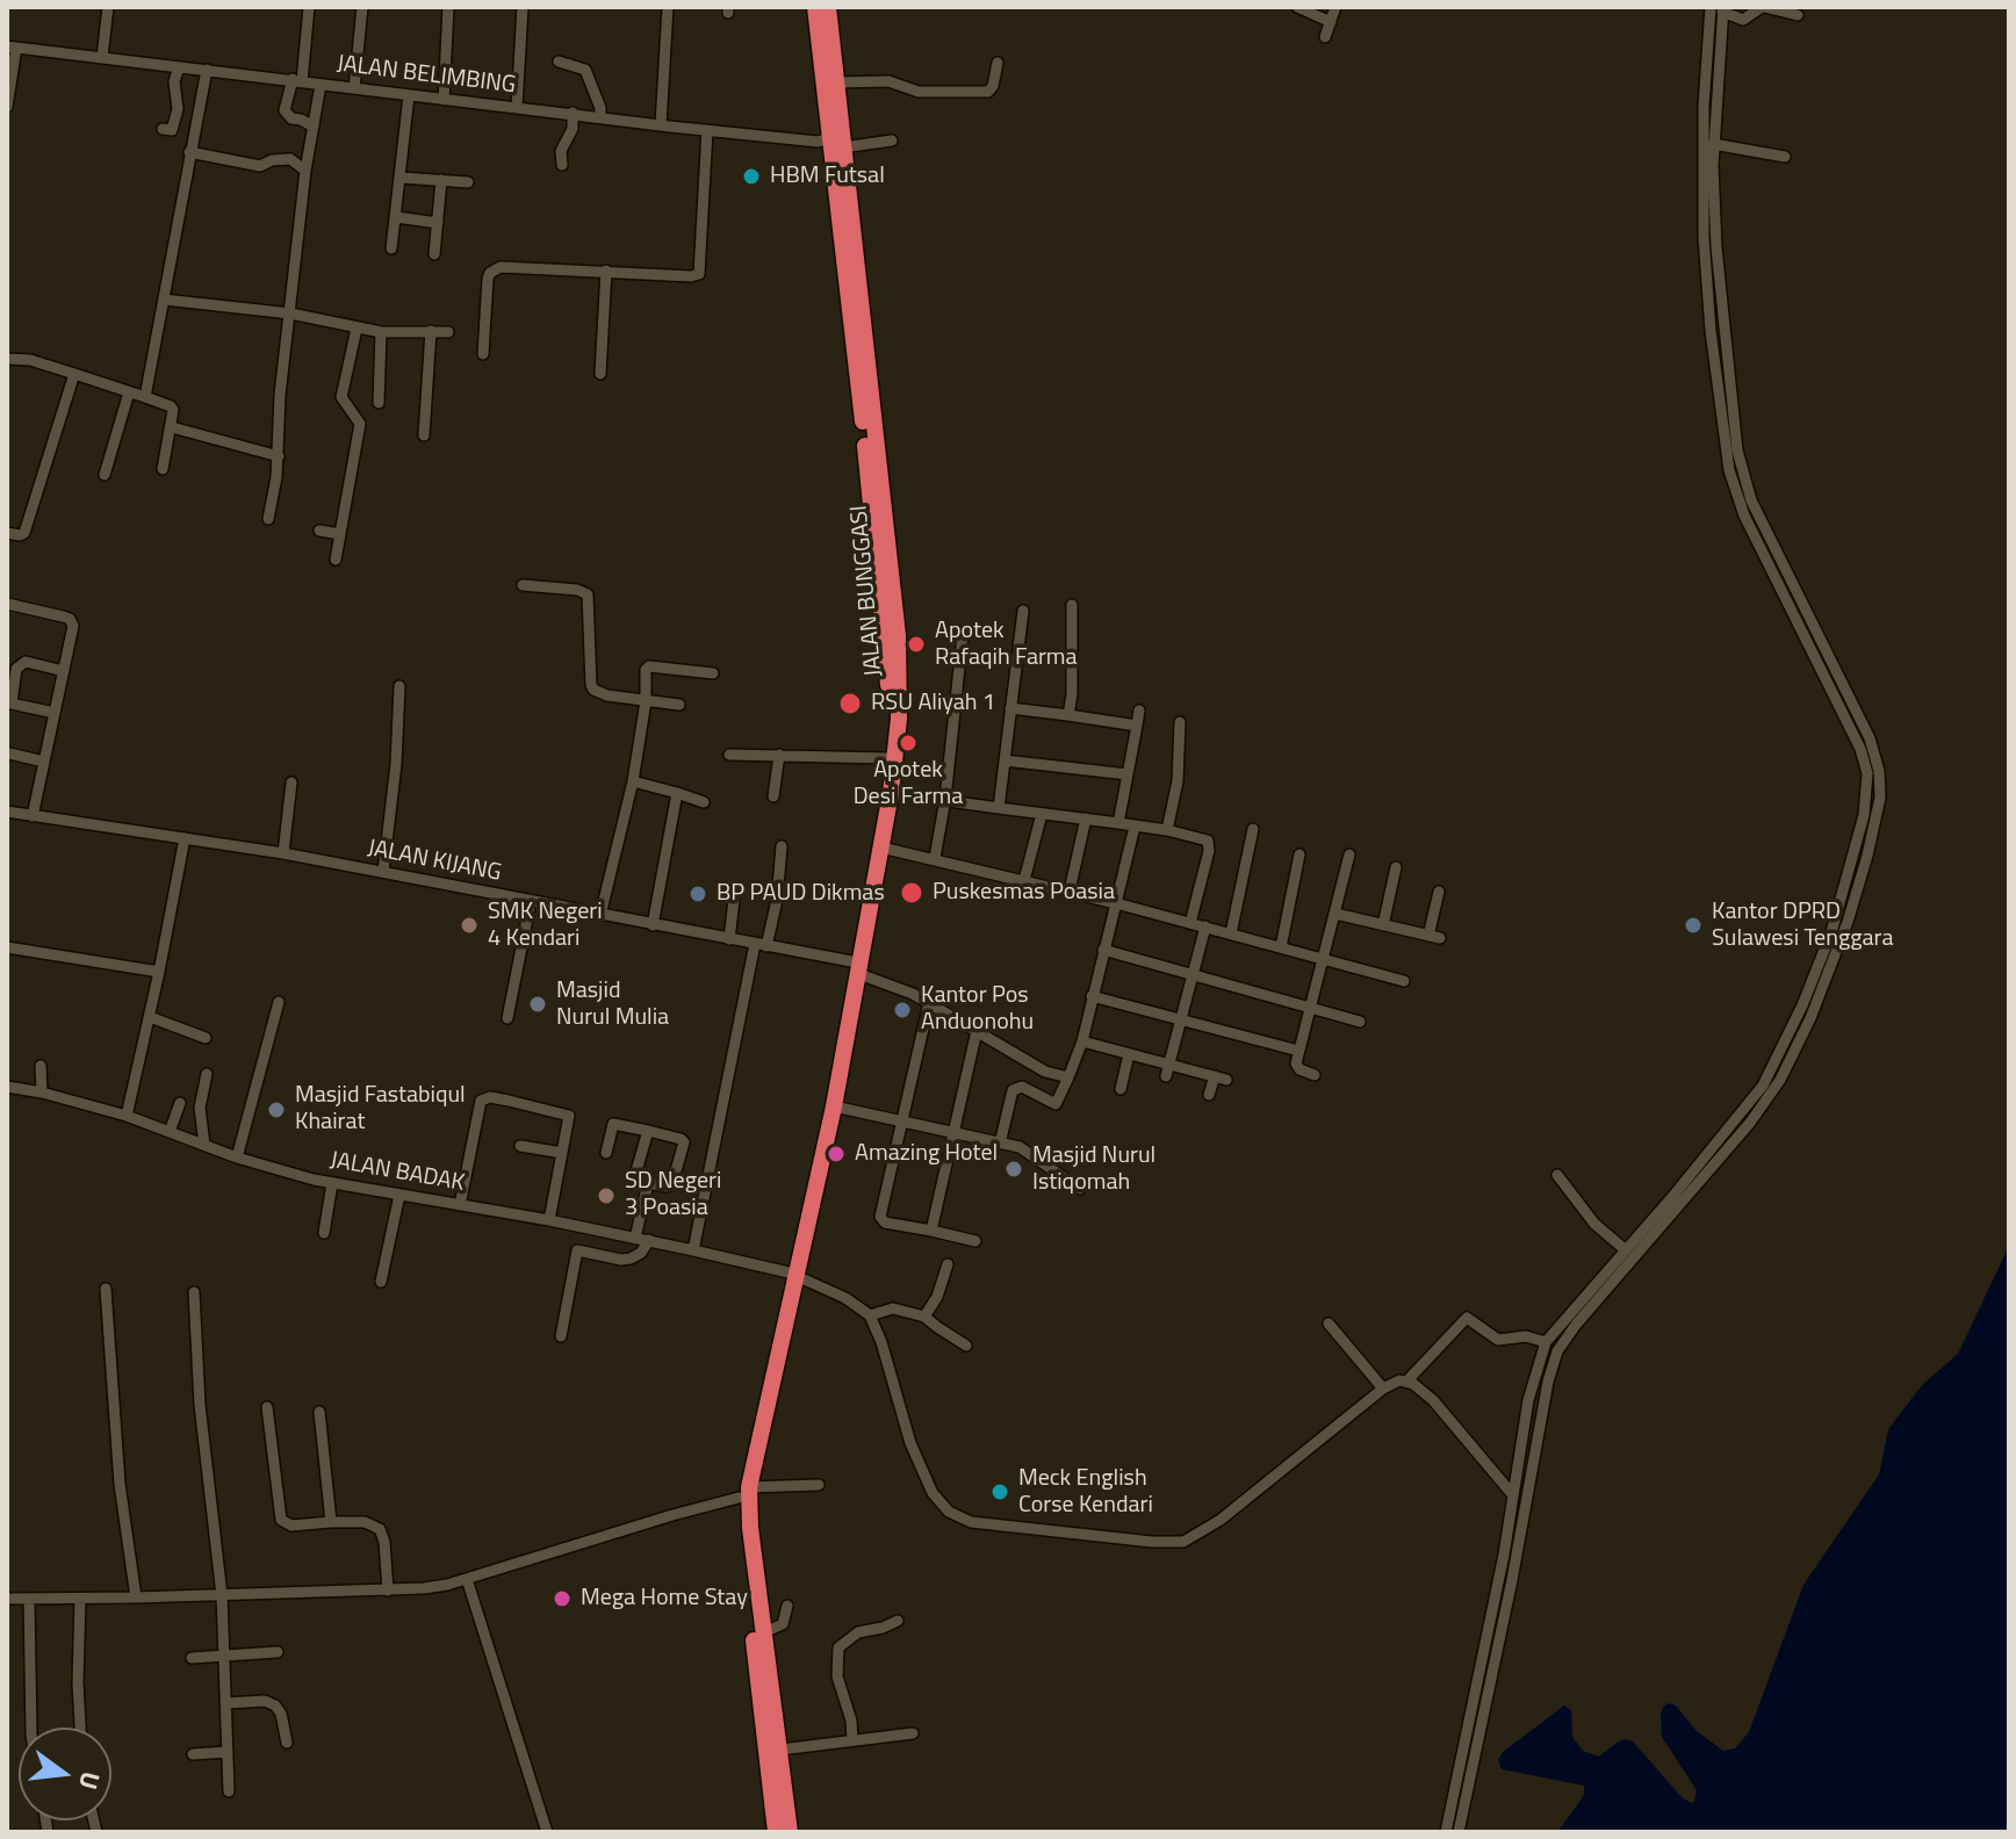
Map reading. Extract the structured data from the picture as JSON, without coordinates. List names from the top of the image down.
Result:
{
  "streets": {
    "highway": ["JALAN BUNGGASI"],
    "street": ["JALAN BELIMBING", "JALAN KIJANG", "JALAN BADAK"]
  },
  "crossings": [
    ["JALAN BELIMBING", "JALAN BUNGGASI"],
    ["JALAN BUNGGASI", "JALAN KIJANG"],
    ["JALAN BUNGGASI", "JALAN BADAK"]
  ],
  "places": [
    "HBM Futsal",
    "Apotek Rafaqih Farma",
    "RSU Aliyah 1",
    "Apotek Desi Farma",
    "Puskesmas Poasia",
    "BP PAUD Dikmas",
    "SMK Negeri 4 Kendari",
    "Kantor DPRD Sulawesi Tenggara",
    "Masjid Nurul Mulia",
    "Kantor Pos Anduonohu",
    "Masjid Fastabiqul Khairat",
    "Amazing Hotel",
    "Masjid Nurul Istiqomah",
    "SD Negeri 3 Poasia",
    "Meck English Corse Kendari",
    "Mega Home Stay"
  ],
  "north": "right"
}
